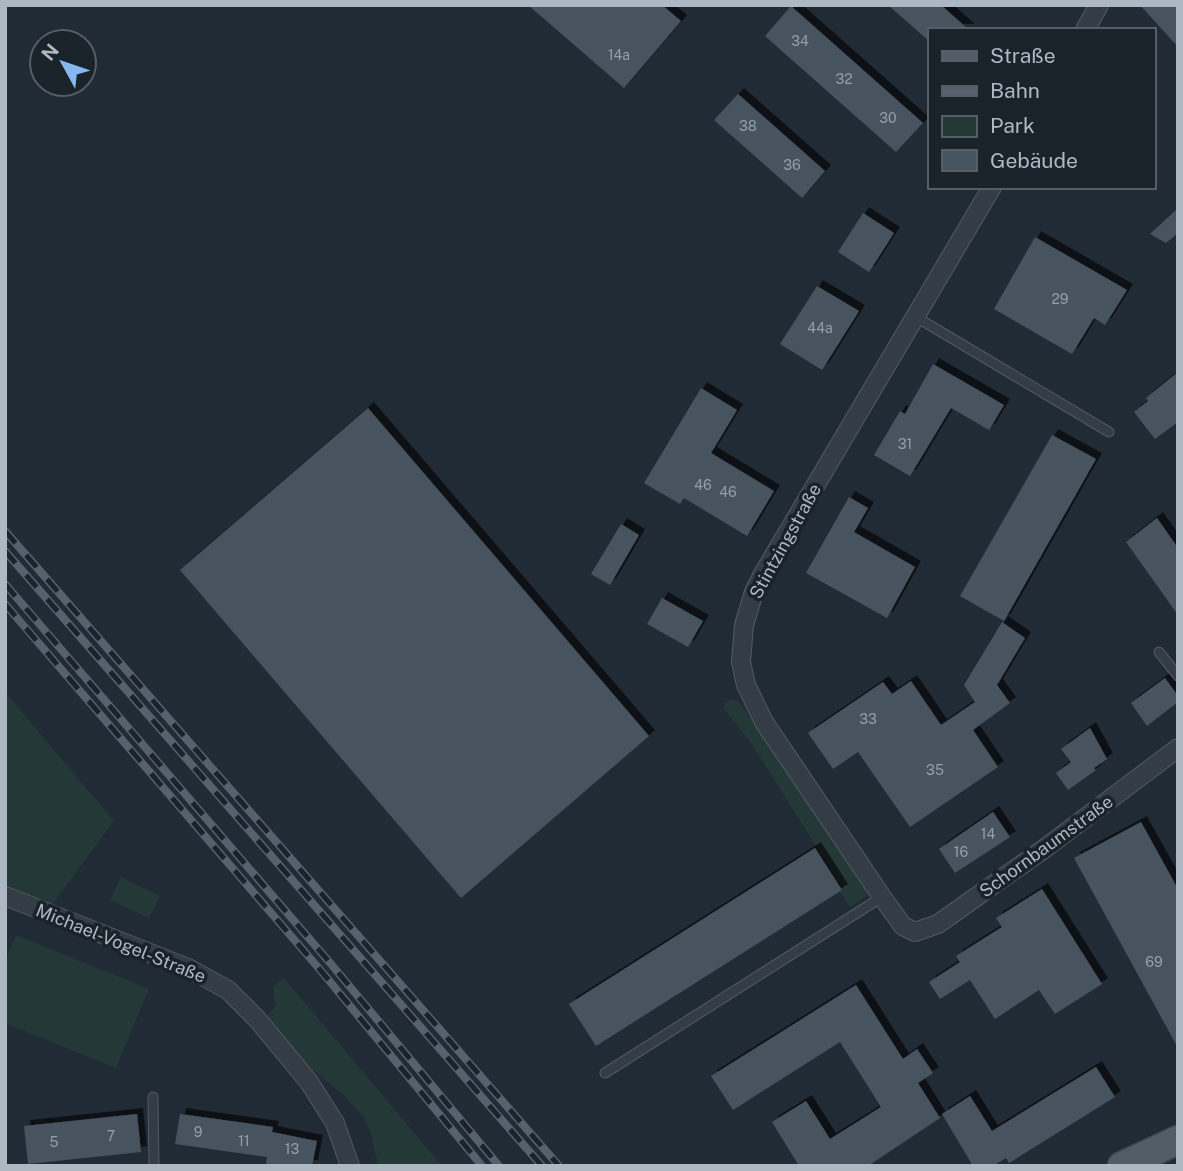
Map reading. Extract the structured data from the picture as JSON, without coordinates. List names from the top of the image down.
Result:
{
  "streets": {
    "street": ["Stintzingstraße", "Schornbaumstraße", "Michael-Vogel-Straße"]
  },
  "crossings": [
    ["Stintzingstraße", "Schornbaumstraße"]
  ],
  "house_numbers": [
    "34",
    "14a",
    "32",
    "30",
    "38",
    "36",
    "29",
    "44a",
    "31",
    "46",
    "46",
    "33",
    "35",
    "14",
    "16",
    "69",
    "9",
    "7",
    "11",
    "5",
    "13"
  ],
  "legend": [
    "Straße",
    "Bahn",
    "Park",
    "Gebäude"
  ],
  "north": "top left"
}
